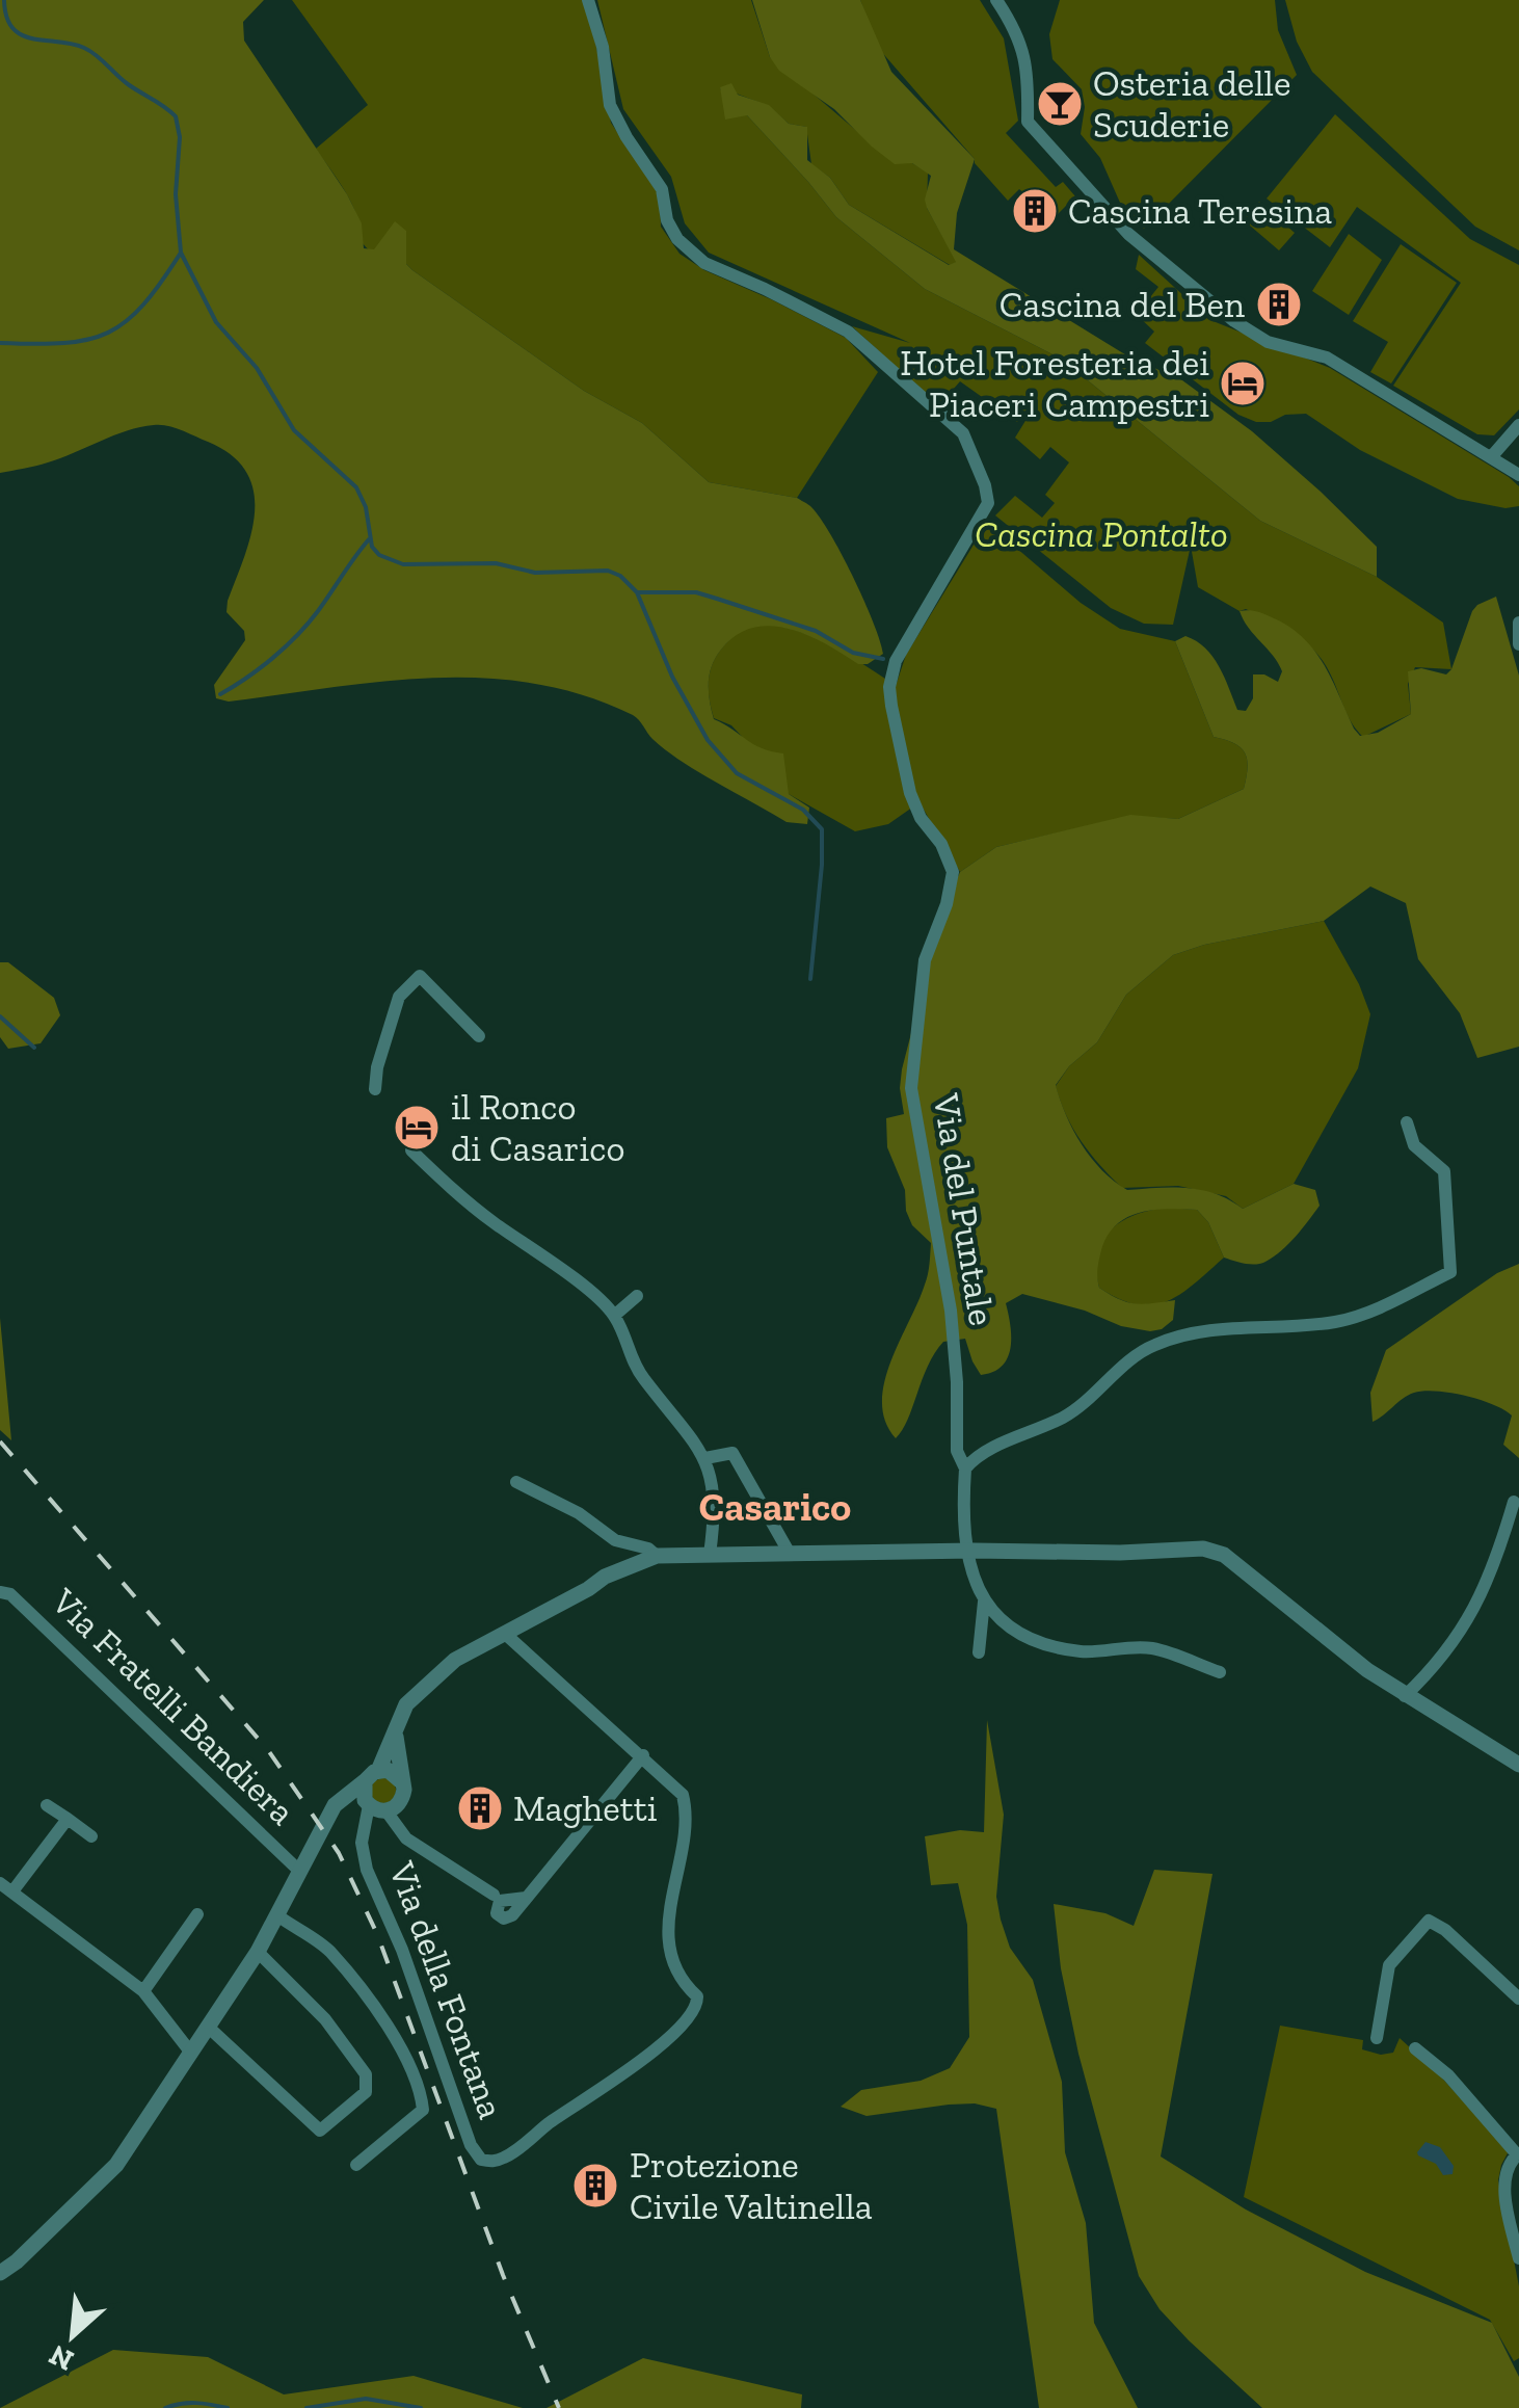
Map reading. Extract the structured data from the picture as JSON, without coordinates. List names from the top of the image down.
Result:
{
  "streets": {
    "street": ["Via del Puntale", "Via Fratelli Bandiera", "Via della Fontana"]
  },
  "districts": ["Casarico"],
  "parks": ["Cascina Pontalto"],
  "places": {
    "bar": ["Osteria delle Scuderie"],
    "building": [
      "Cascina Teresina",
      "Cascina del Ben",
      "Maghetti",
      "Protezione Civile Valtinella"
    ],
    "hotel": ["Hotel Foresteria dei Piaceri Campestri", "il Ronco di Casarico"]
  },
  "north": "bottom left"
}
